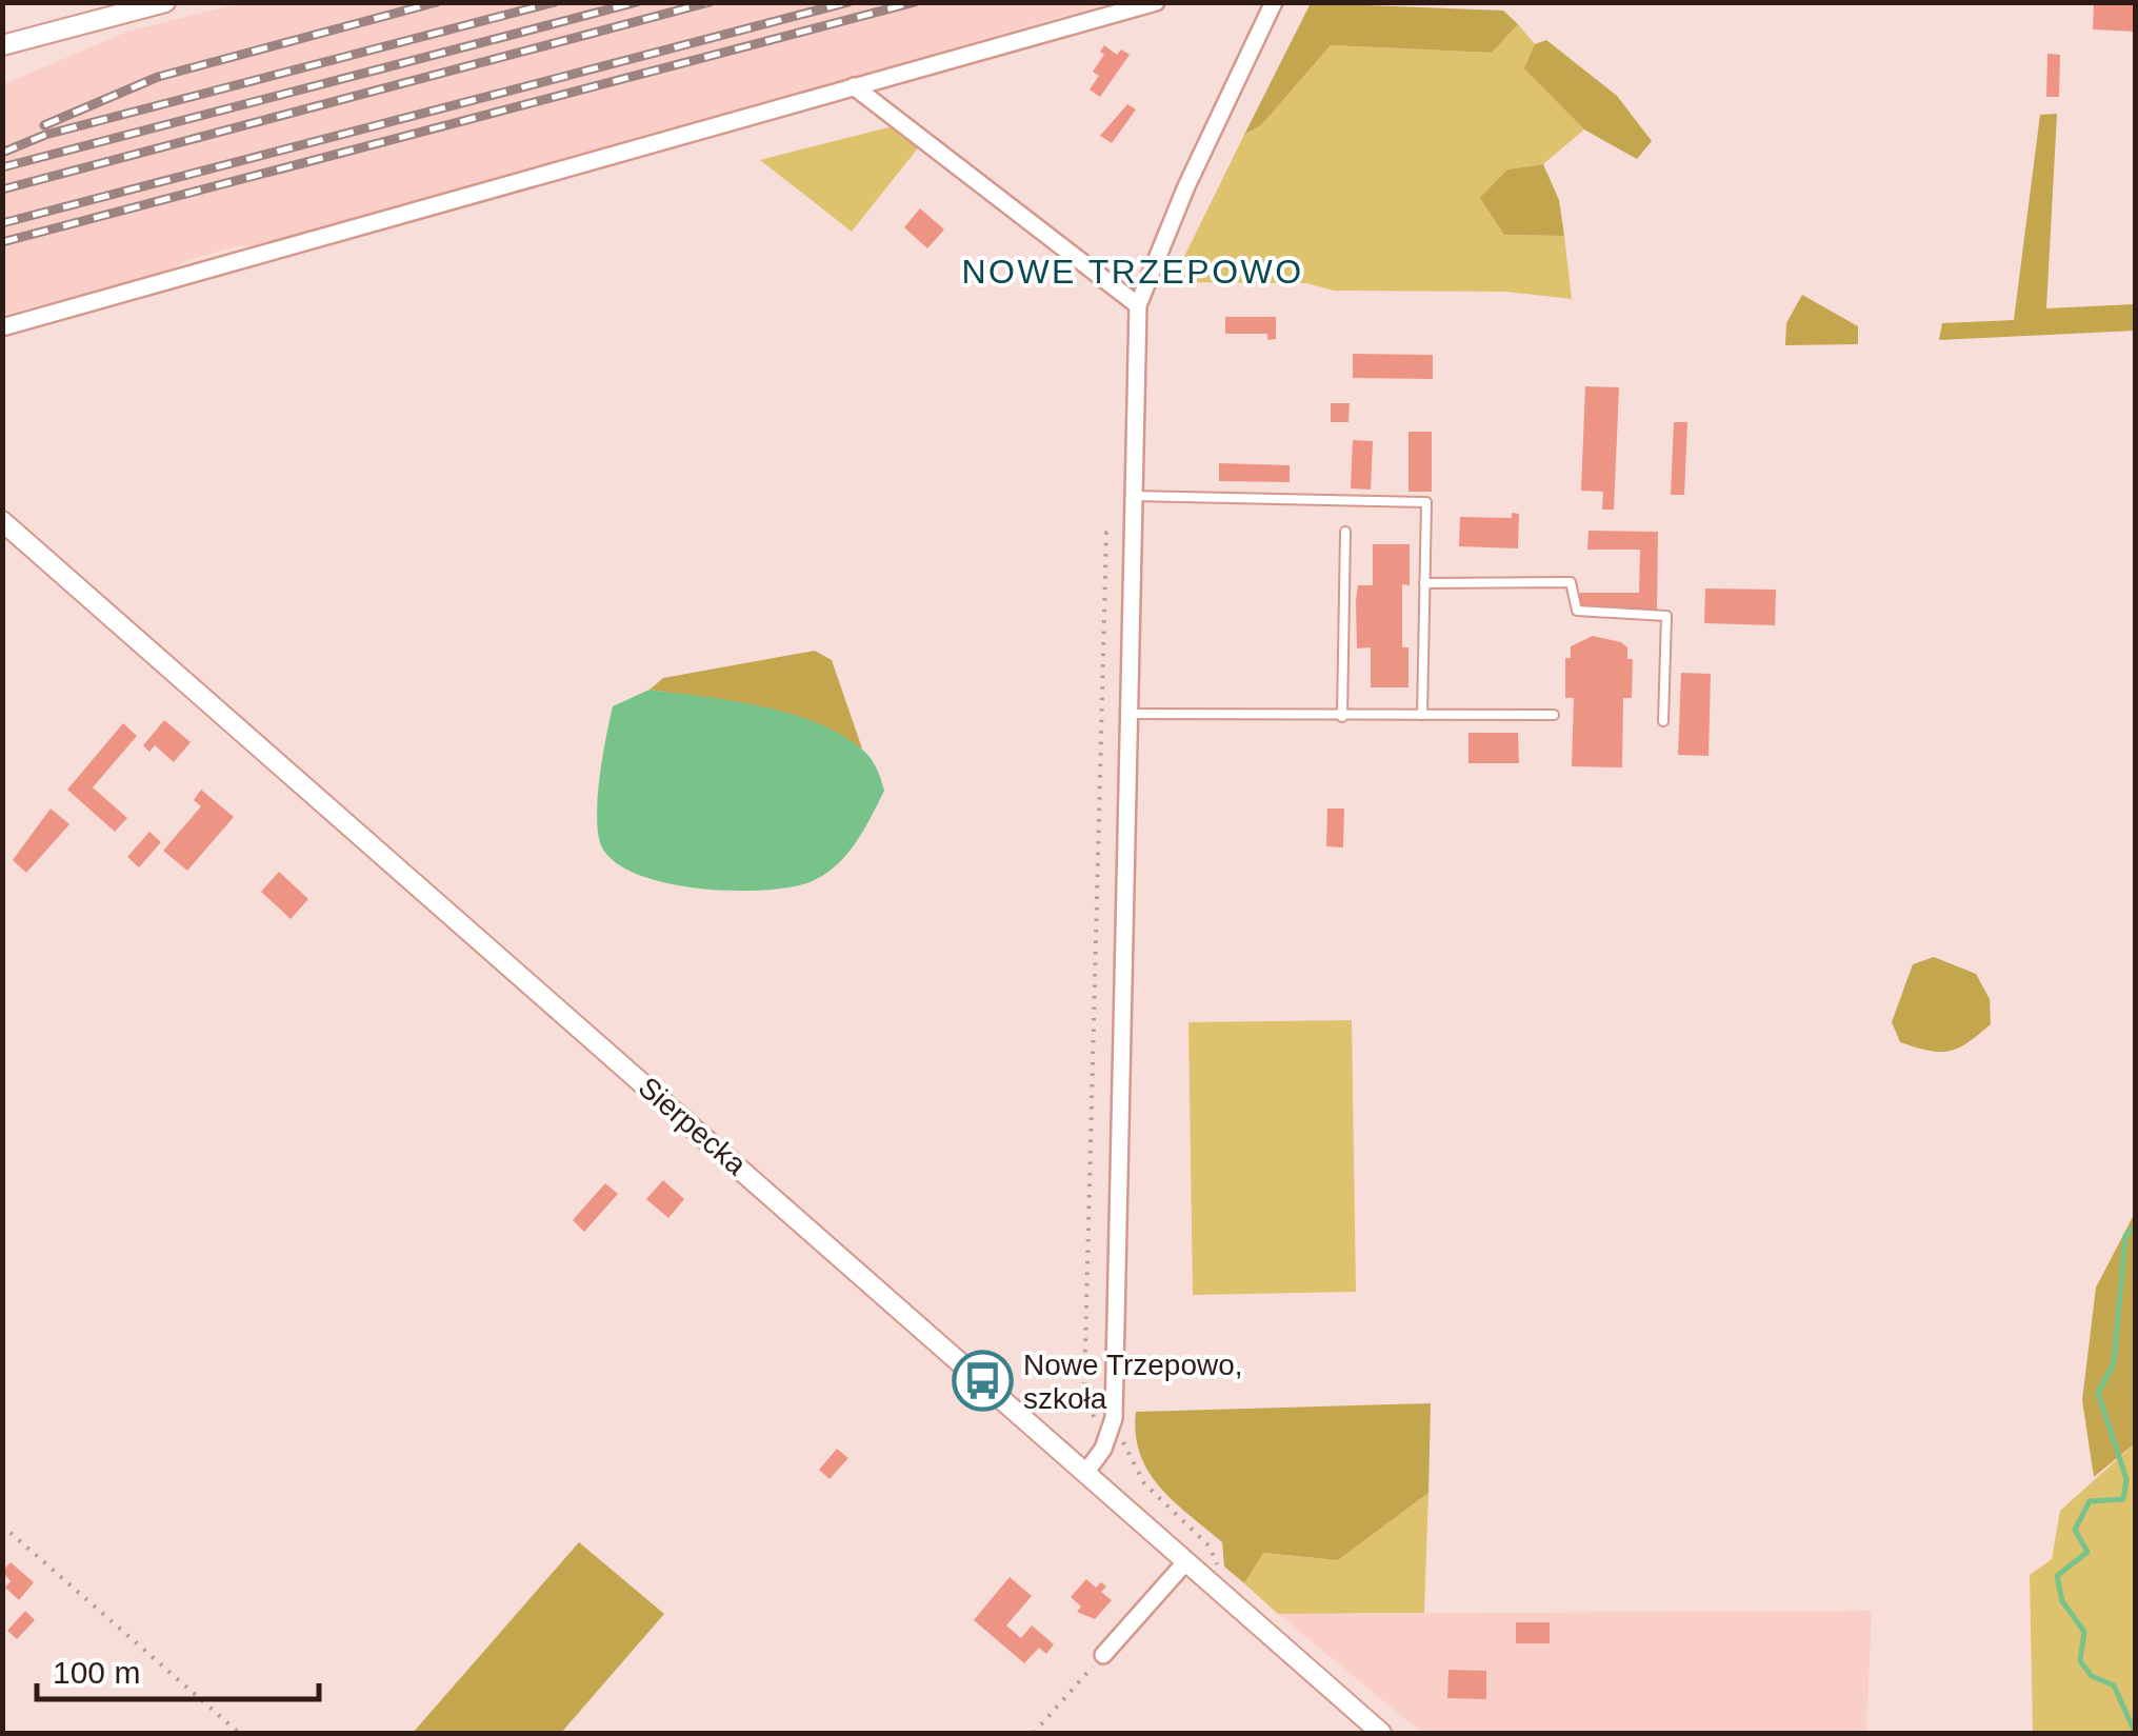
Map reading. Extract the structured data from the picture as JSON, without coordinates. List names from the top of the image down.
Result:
{
  "streets": {
    "street": ["Sierpecka"]
  },
  "districts": ["NOWE TRZEPOWO"],
  "places": {
    "bus stop": ["Nowe Trzepowo, szkoła"]
  },
  "scale_bar": "100 m"
}
